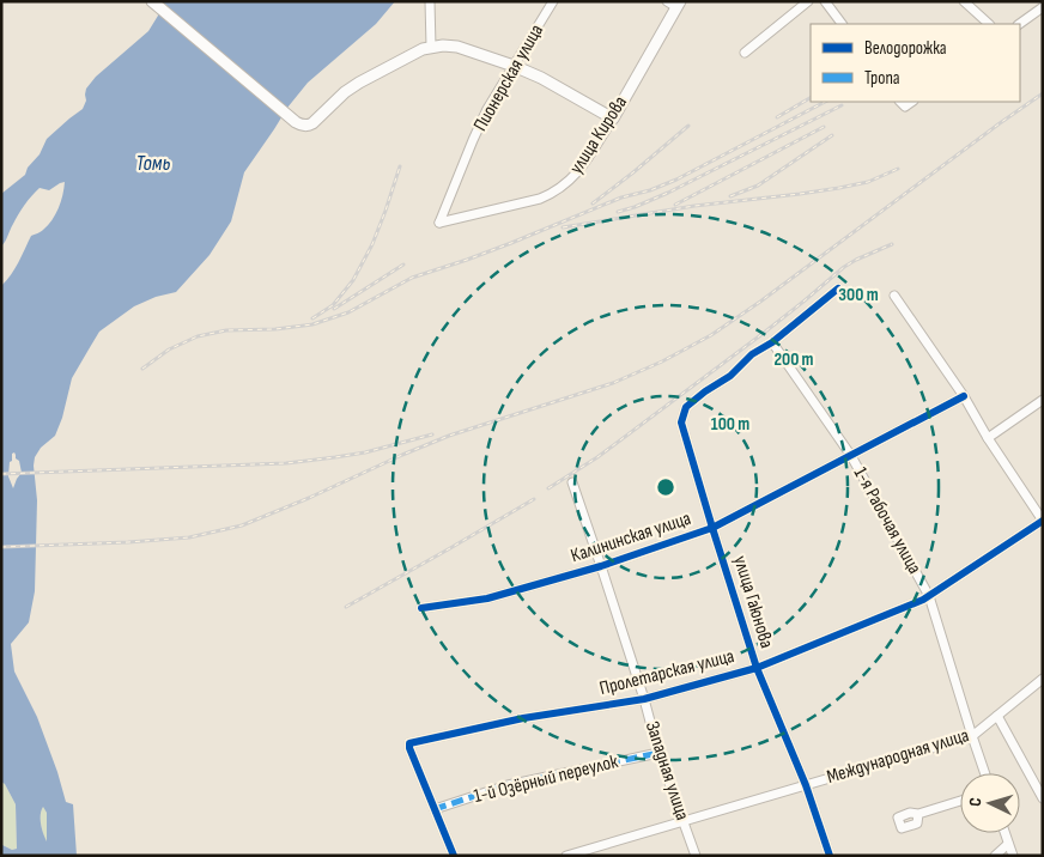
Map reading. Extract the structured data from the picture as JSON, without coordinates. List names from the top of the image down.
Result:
{
  "streets": {
    "main road": ["улица Кирова"],
    "street": [
      "Пионерская улица",
      "1-я Рабочая улица",
      "Калининская улица",
      "улица Гаюнова",
      "Пролетарская улица",
      "Международная улица",
      "Западная улица",
      "1-й Озёрный переулок"
    ]
  },
  "crossings": [
    ["Пионерская улица", "улица Кирова"],
    ["1-я Рабочая улица", "Калининская улица"],
    ["1-я Рабочая улица", "улица Гаюнова"],
    ["1-я Рабочая улица", "Пролетарская улица"],
    ["1-я Рабочая улица", "Международная улица"],
    ["Калининская улица", "улица Гаюнова"],
    ["Калининская улица", "Западная улица"],
    ["улица Гаюнова", "Пролетарская улица"],
    ["улица Гаюнова", "Международная улица"],
    ["Пролетарская улица", "Западная улица"],
    ["Пролетарская улица", "1-й Озёрный переулок"],
    ["Международная улица", "Западная улица"],
    ["Западная улица", "1-й Озёрный переулок"]
  ],
  "water": ["Томь"],
  "legend": ["Велодорожка", "Тропа"],
  "north": "left",
  "rings": ["300 m", "200 m", "100 m"]
}
